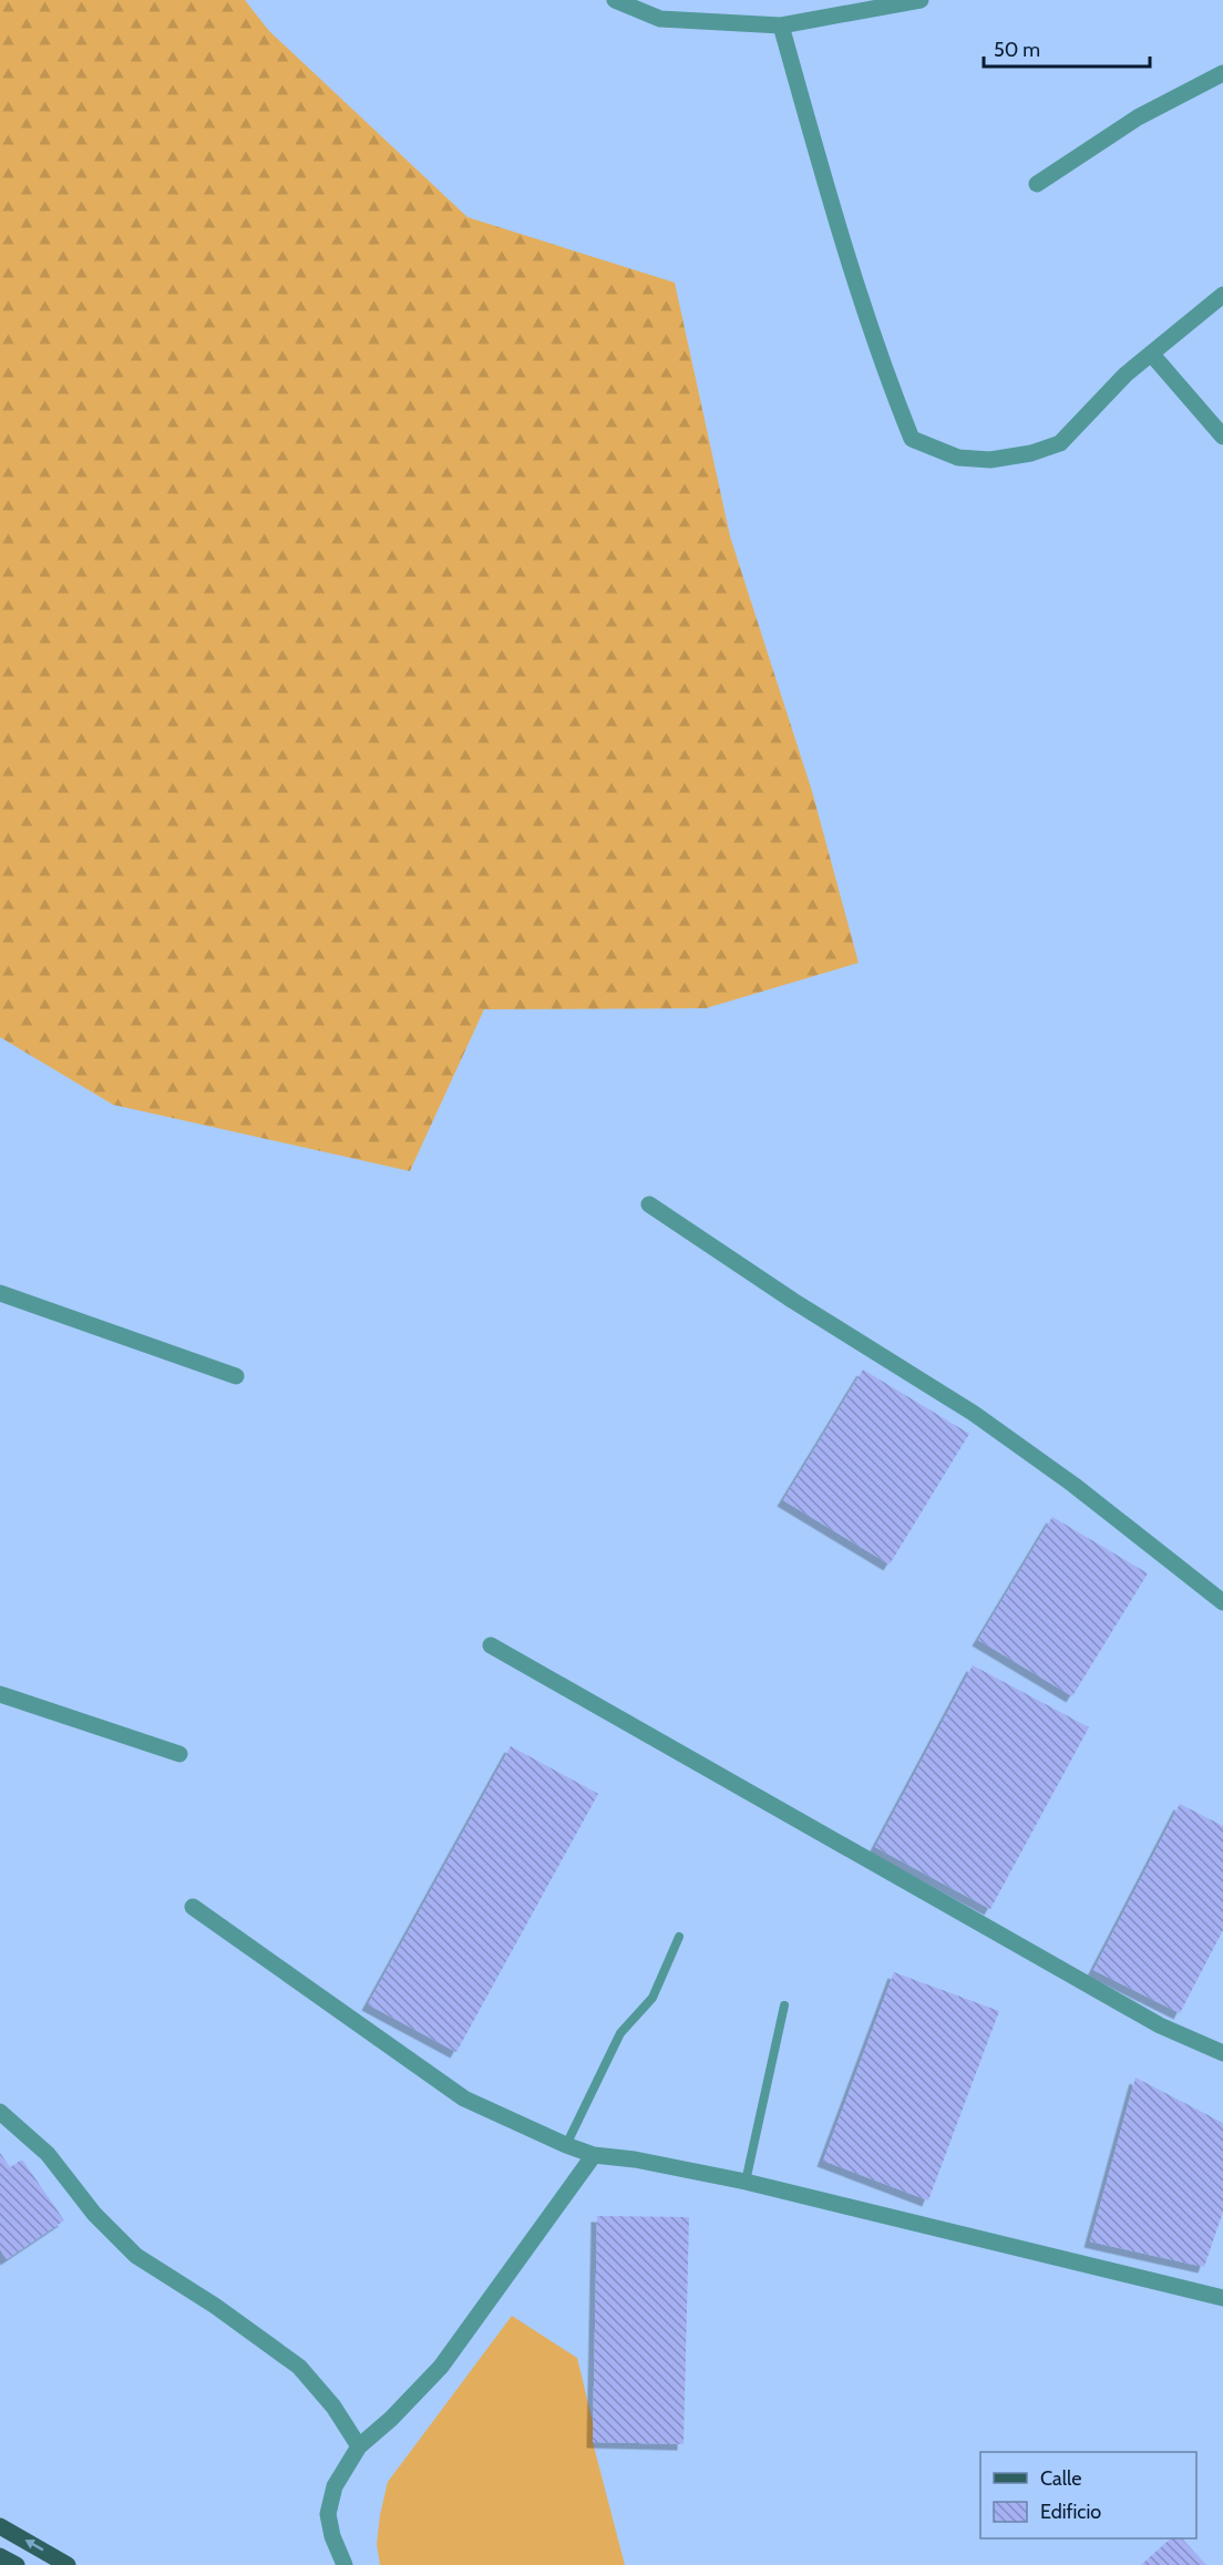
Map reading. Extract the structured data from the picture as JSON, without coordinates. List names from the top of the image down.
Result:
{
  "legend": ["Calle", "Edificio"],
  "scale_bar": "50 m"
}
